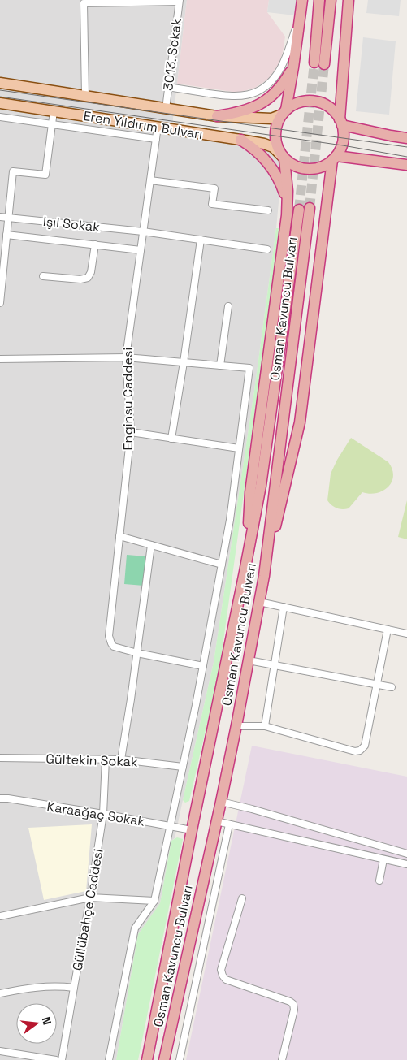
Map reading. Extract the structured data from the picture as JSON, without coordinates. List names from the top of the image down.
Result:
{
  "streets": {
    "highway": ["Osman Kavuncu Bulvarı"],
    "main road": ["Eren Yıldırım Bulvarı"],
    "street": [
      "3013. Sokak",
      "Işıl Sokak",
      "Enginsu Caddesi",
      "Gültekin Sokak",
      "Karaağaç Sokak",
      "Güllübahçe Caddesi"
    ]
  },
  "crossings": [
    ["3013. Sokak", "Eren Yıldırım Bulvarı"],
    ["Eren Yıldırım Bulvarı", "Enginsu Caddesi"],
    ["Işıl Sokak", "Enginsu Caddesi"],
    ["Osman Kavuncu Bulvarı", "Karaağaç Sokak"],
    ["Gültekin Sokak", "Güllübahçe Caddesi"],
    ["Karaağaç Sokak", "Güllübahçe Caddesi"]
  ],
  "north": "right"
}
